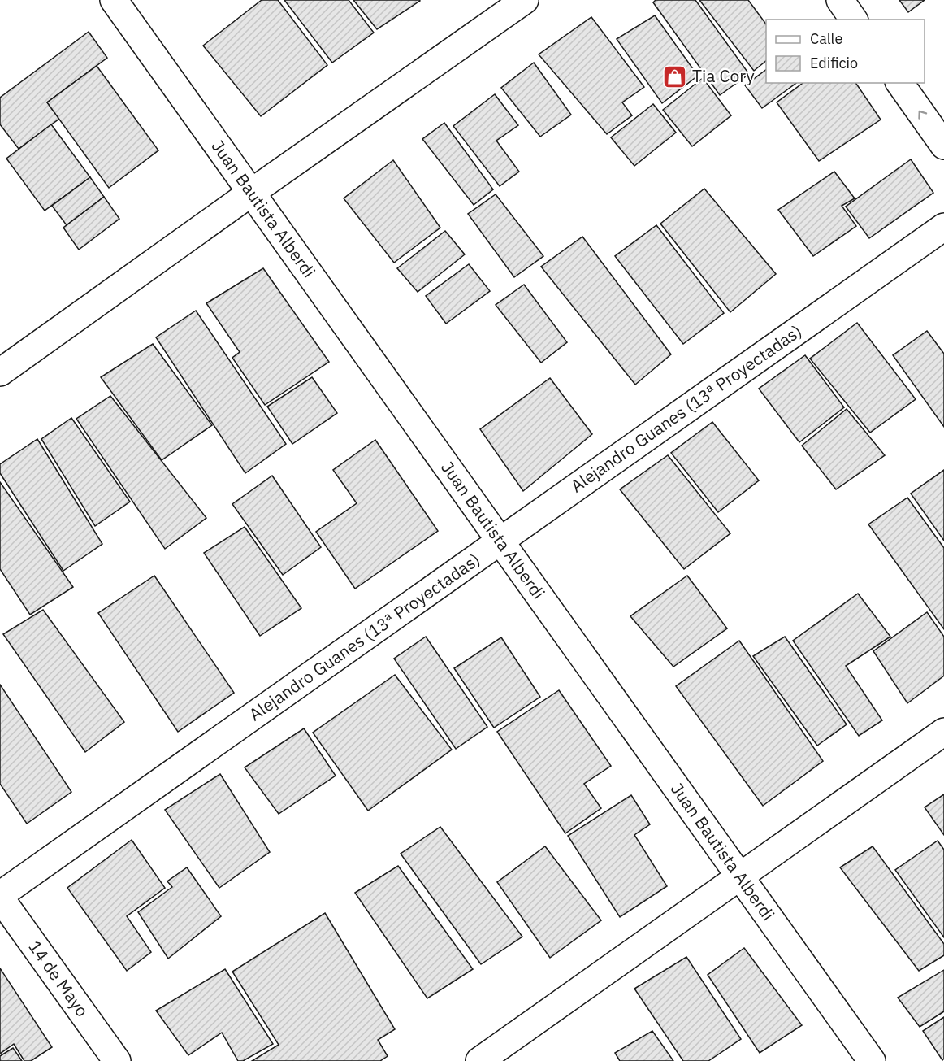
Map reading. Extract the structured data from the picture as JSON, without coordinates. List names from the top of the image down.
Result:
{
  "streets": {
    "street": ["Juan Bautista Alberdi", "Alejandro Guanes (13ª Proyectadas)", "14 de Mayo"]
  },
  "crossings": [
    ["Juan Bautista Alberdi", "Alejandro Guanes (13ª Proyectadas)"],
    ["Alejandro Guanes (13ª Proyectadas)", "14 de Mayo"]
  ],
  "places": {
    "shop": ["Tia Cory"]
  },
  "legend": ["Calle", "Edificio"]
}
